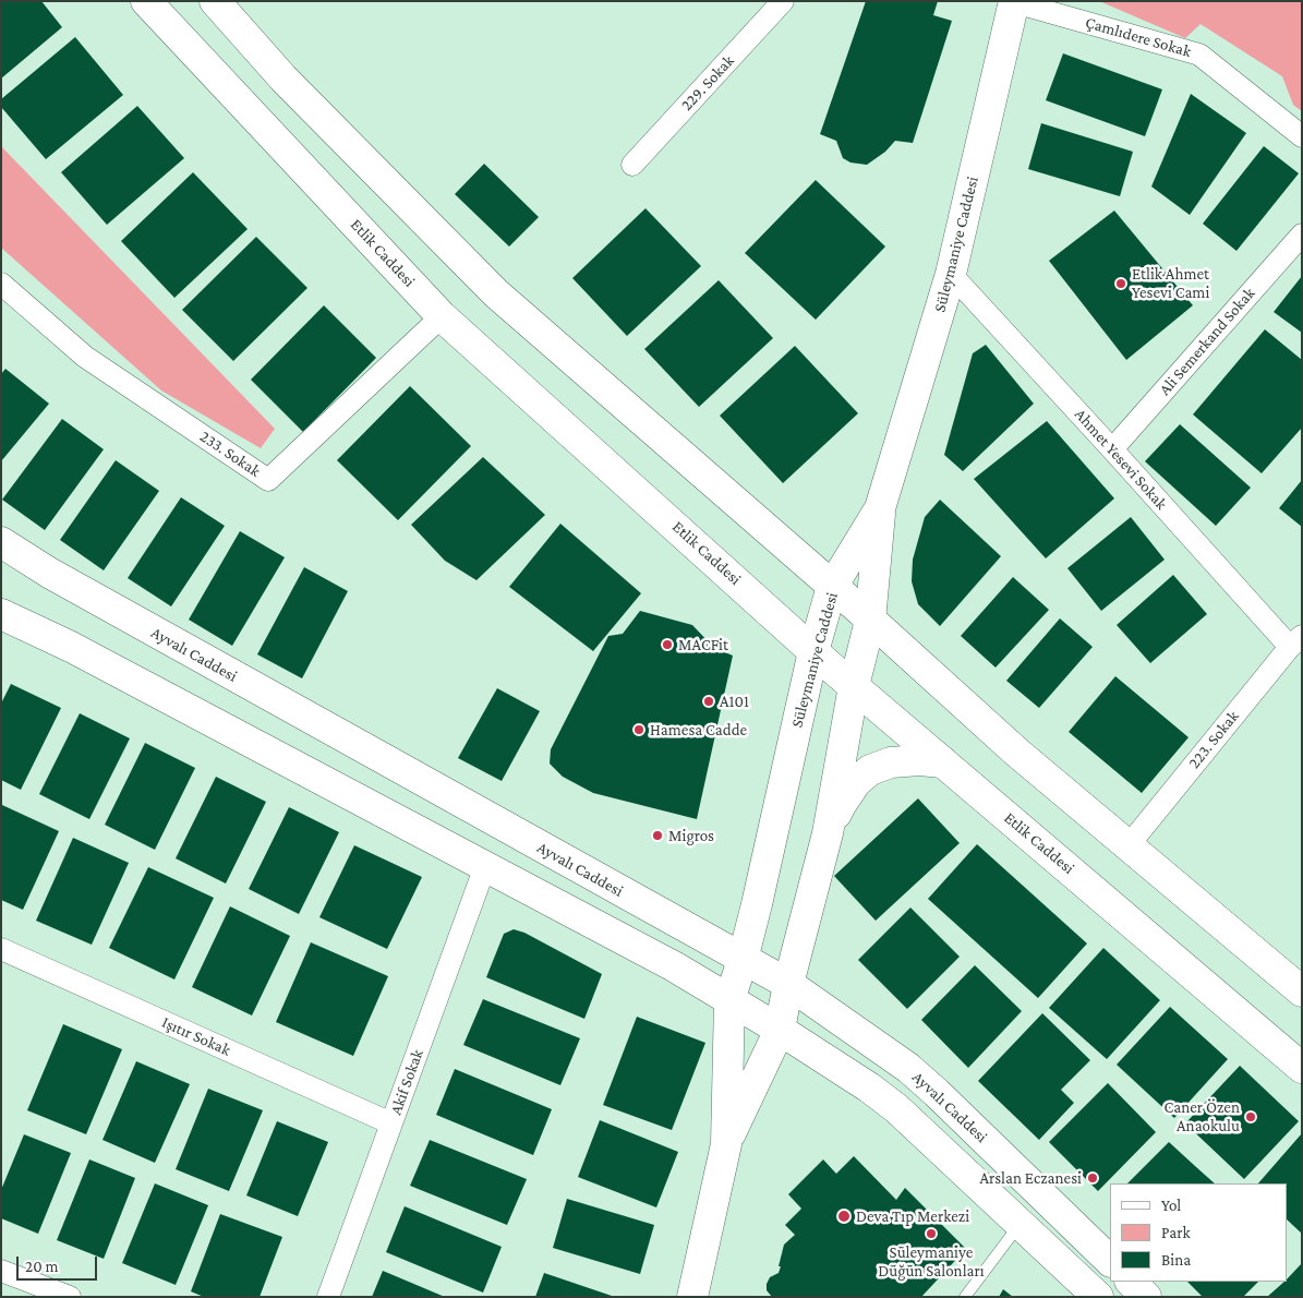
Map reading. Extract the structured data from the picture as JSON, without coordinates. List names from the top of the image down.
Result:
{
  "streets": {
    "main road": ["Süleymaniye Caddesi", "Etlik Caddesi", "Ayvalı Caddesi"],
    "street": [
      "Çamlıdere Sokak",
      "229. Sokak",
      "Ali Semerkand Sokak",
      "233. Sokak",
      "Ahmet Yesevi Sokak",
      "223. Sokak",
      "Işıtır Sokak",
      "Akif Sokak"
    ]
  },
  "crossings": [
    ["Çamlıdere Sokak", "Süleymaniye Caddesi"],
    ["Süleymaniye Caddesi", "Etlik Caddesi"],
    ["Süleymaniye Caddesi", "Ahmet Yesevi Sokak"],
    ["Süleymaniye Caddesi", "Ayvalı Caddesi"],
    ["Etlik Caddesi", "233. Sokak"],
    ["Ali Semerkand Sokak", "Ahmet Yesevi Sokak"],
    ["Ahmet Yesevi Sokak", "223. Sokak"],
    ["Işıtır Sokak", "Akif Sokak"]
  ],
  "places": [
    "Etlik Ahmet Yesevi Cami",
    "MACFit",
    "A101",
    "Hamesa Cadde",
    "Migros",
    "Caner Özen Anaokulu",
    "Arslan Eczanesi",
    "Deva Tıp Merkezi",
    "Süleymaniye Düğün Salonları"
  ],
  "legend": ["Yol", "Park", "Bina"],
  "scale_bar": "20 m"
}
